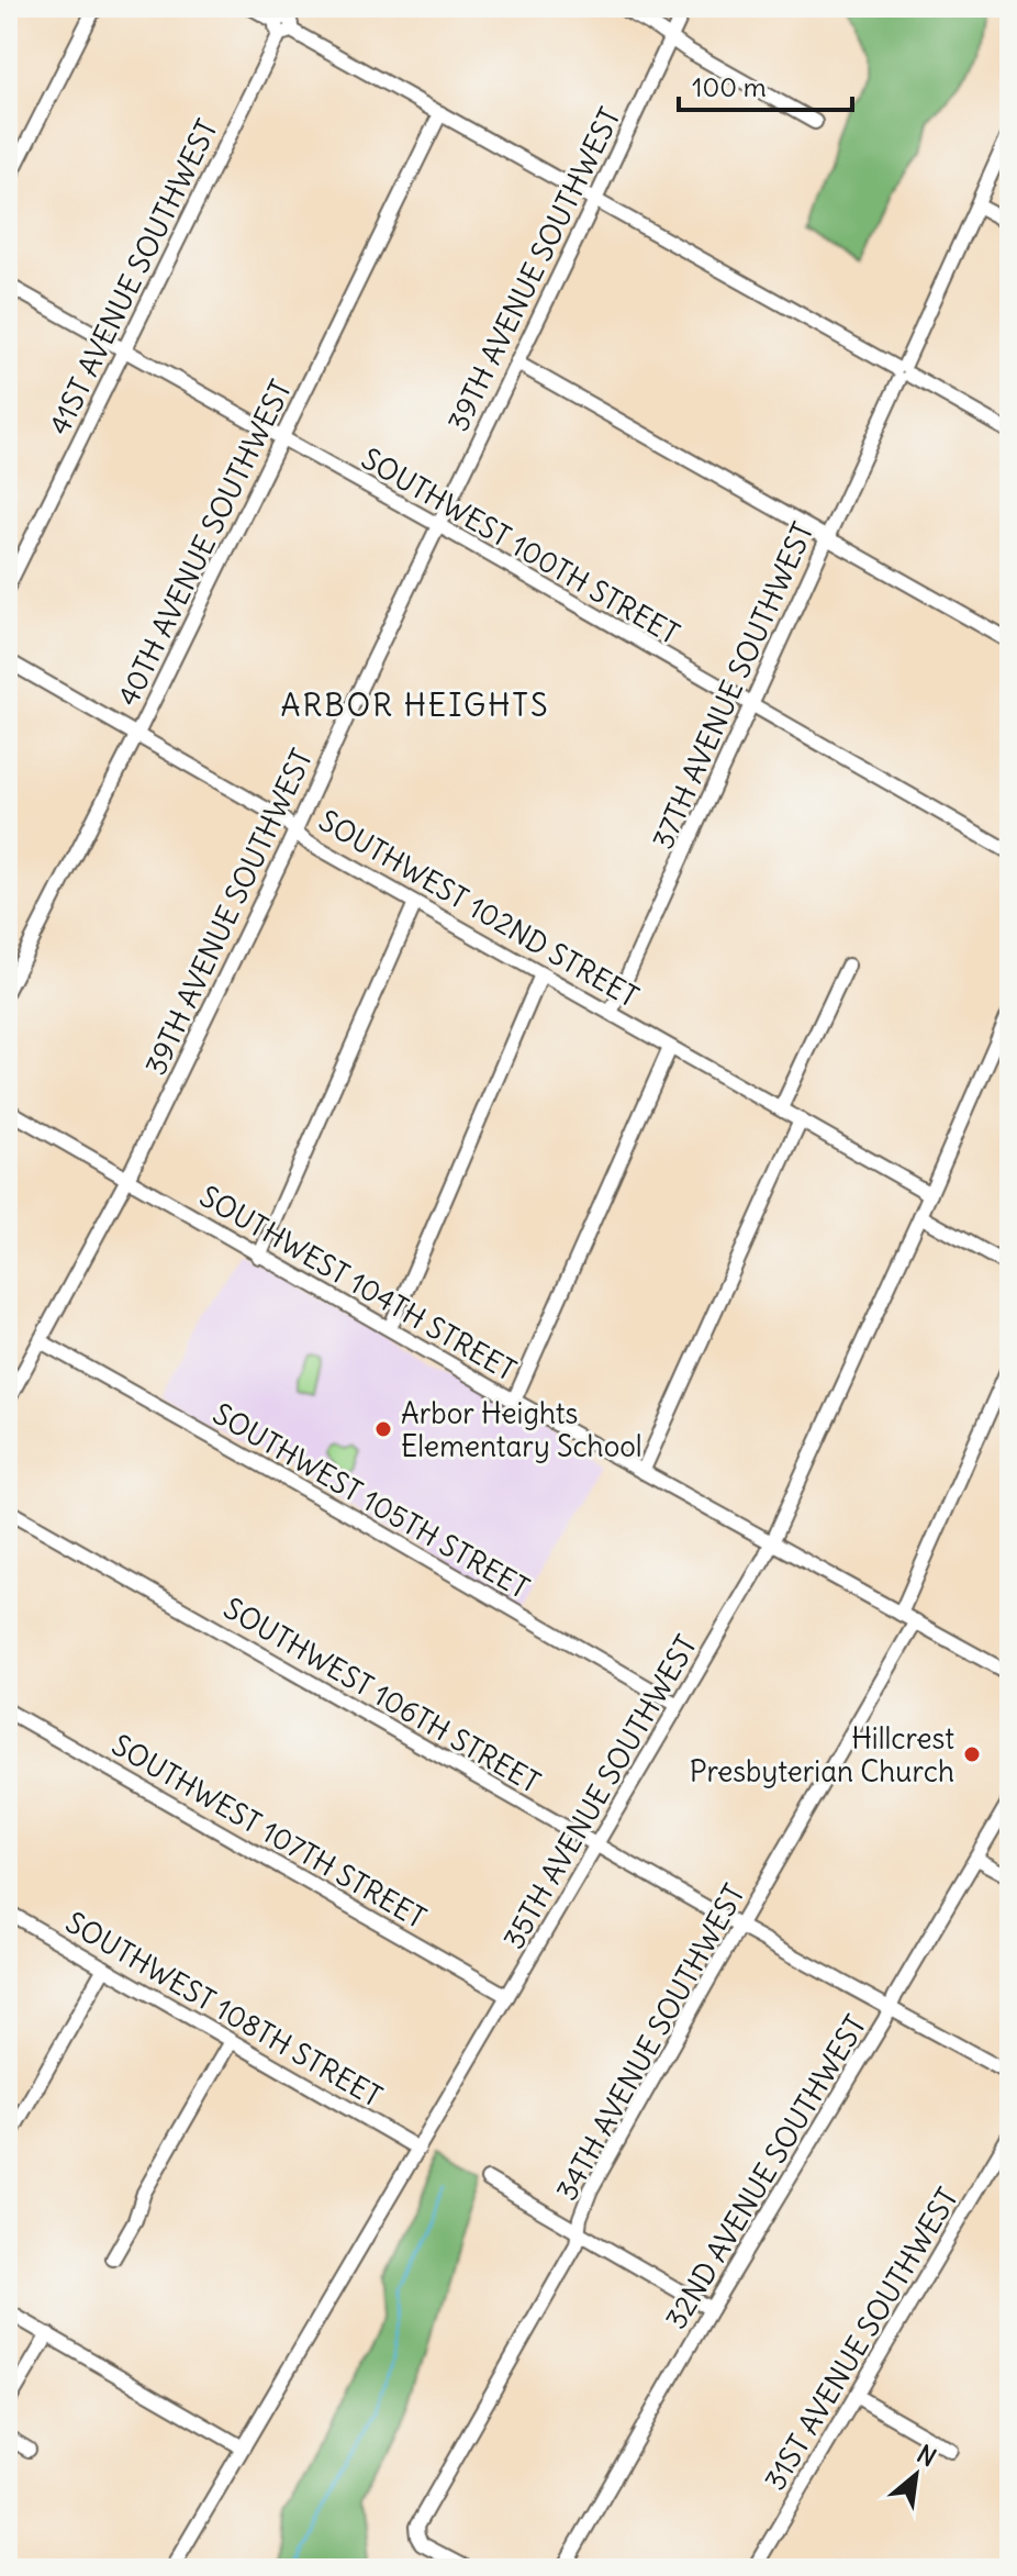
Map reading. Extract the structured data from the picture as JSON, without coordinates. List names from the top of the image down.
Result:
{
  "streets": {
    "street": [
      "39TH AVENUE SOUTHWEST",
      "41ST AVENUE SOUTHWEST",
      "40TH AVENUE SOUTHWEST",
      "SOUTHWEST 100TH STREET",
      "37TH AVENUE SOUTHWEST",
      "SOUTHWEST 102ND STREET",
      "SOUTHWEST 104TH STREET",
      "SOUTHWEST 105TH STREET",
      "SOUTHWEST 106TH STREET",
      "35TH AVENUE SOUTHWEST",
      "SOUTHWEST 107TH STREET",
      "SOUTHWEST 108TH STREET",
      "34TH AVENUE SOUTHWEST",
      "32ND AVENUE SOUTHWEST",
      "31ST AVENUE SOUTHWEST"
    ]
  },
  "crossings": [
    ["39TH AVENUE SOUTHWEST", "SOUTHWEST 100TH STREET"],
    ["39TH AVENUE SOUTHWEST", "SOUTHWEST 102ND STREET"],
    ["39TH AVENUE SOUTHWEST", "SOUTHWEST 104TH STREET"],
    ["39TH AVENUE SOUTHWEST", "SOUTHWEST 105TH STREET"],
    ["41ST AVENUE SOUTHWEST", "SOUTHWEST 100TH STREET"],
    ["40TH AVENUE SOUTHWEST", "SOUTHWEST 100TH STREET"],
    ["40TH AVENUE SOUTHWEST", "SOUTHWEST 102ND STREET"],
    ["SOUTHWEST 100TH STREET", "37TH AVENUE SOUTHWEST"],
    ["37TH AVENUE SOUTHWEST", "SOUTHWEST 102ND STREET"],
    ["SOUTHWEST 102ND STREET", "35TH AVENUE SOUTHWEST"],
    ["SOUTHWEST 104TH STREET", "35TH AVENUE SOUTHWEST"],
    ["SOUTHWEST 104TH STREET", "34TH AVENUE SOUTHWEST"],
    ["SOUTHWEST 105TH STREET", "35TH AVENUE SOUTHWEST"],
    ["SOUTHWEST 106TH STREET", "35TH AVENUE SOUTHWEST"],
    ["SOUTHWEST 106TH STREET", "34TH AVENUE SOUTHWEST"],
    ["SOUTHWEST 106TH STREET", "32ND AVENUE SOUTHWEST"],
    ["35TH AVENUE SOUTHWEST", "SOUTHWEST 107TH STREET"],
    ["35TH AVENUE SOUTHWEST", "SOUTHWEST 108TH STREET"]
  ],
  "districts": ["ARBOR HEIGHTS"],
  "places": ["Arbor Heights Elementary School", "Hillcrest Presbyterian Church"],
  "scale_bar": "100 m",
  "north": "top right"
}
